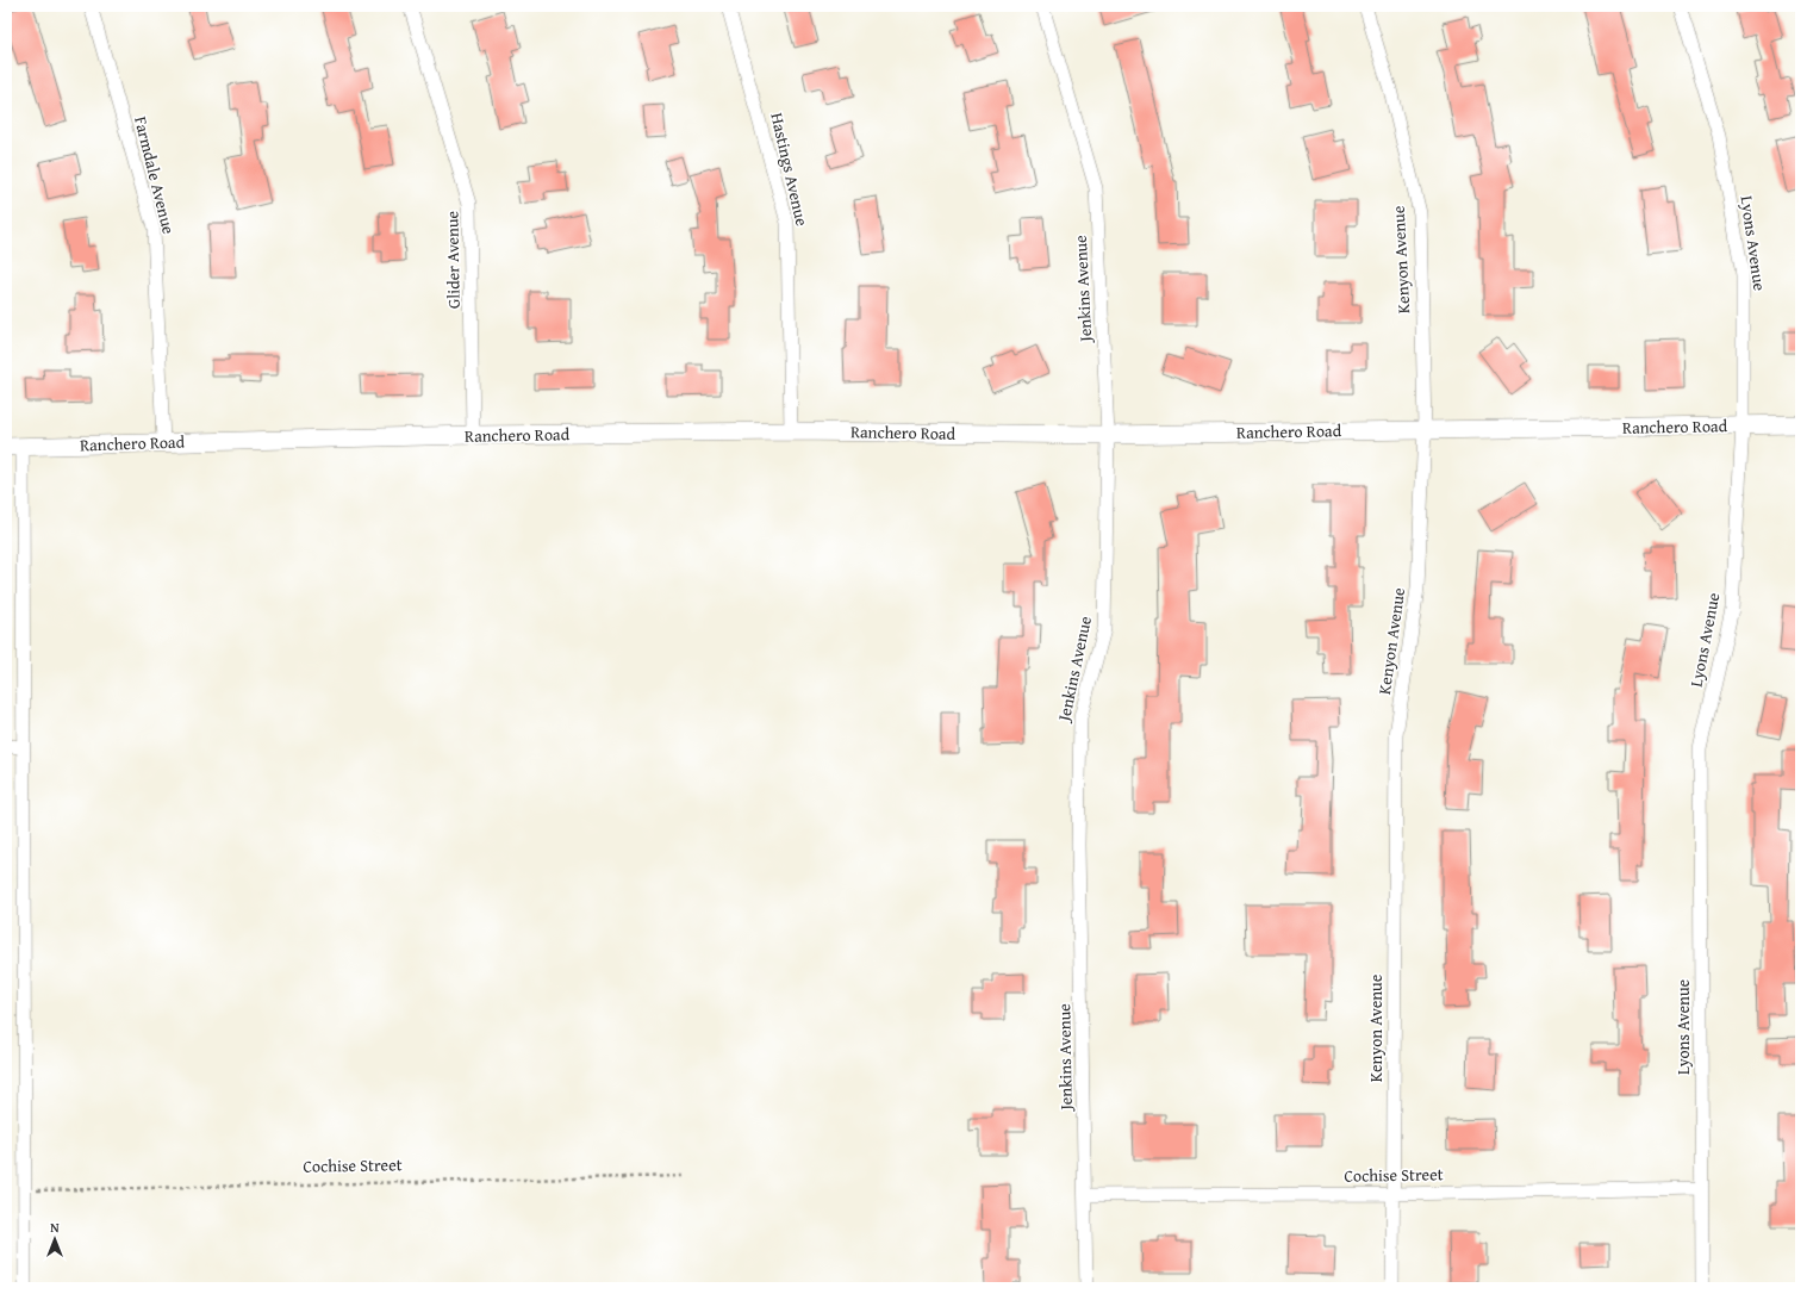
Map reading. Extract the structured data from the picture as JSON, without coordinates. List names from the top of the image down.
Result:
{
  "streets": {
    "main road": ["Ranchero Road"],
    "street": [
      "Hastings Avenue",
      "Farmdale Avenue",
      "Lyons Avenue",
      "Glider Avenue",
      "Kenyon Avenue",
      "Jenkins Avenue",
      "Cochise Street"
    ]
  },
  "crossings": [
    ["Hastings Avenue", "Ranchero Road"],
    ["Farmdale Avenue", "Ranchero Road"],
    ["Lyons Avenue", "Ranchero Road"],
    ["Lyons Avenue", "Cochise Street"],
    ["Glider Avenue", "Ranchero Road"],
    ["Kenyon Avenue", "Ranchero Road"],
    ["Kenyon Avenue", "Cochise Street"],
    ["Jenkins Avenue", "Ranchero Road"],
    ["Jenkins Avenue", "Cochise Street"]
  ],
  "north": "top"
}
